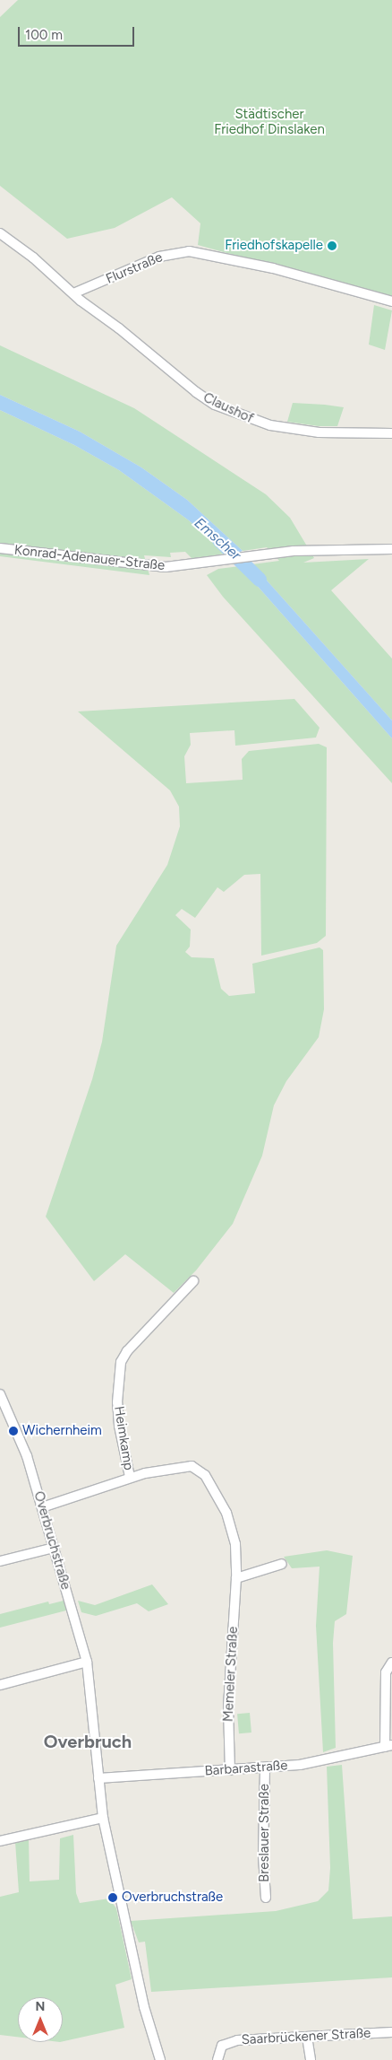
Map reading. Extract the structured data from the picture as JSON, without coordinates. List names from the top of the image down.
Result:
{
  "streets": {
    "street": [
      "Flurstraße",
      "Claushof",
      "Konrad-Adenauer-Straße",
      "Heimkamp",
      "Overbruchstraße",
      "Memeler Straße",
      "Barbarastraße",
      "Breslauer Straße",
      "Saarbrückener Straße"
    ]
  },
  "crossings": [
    ["Flurstraße", "Claushof"],
    ["Heimkamp", "Overbruchstraße"],
    ["Heimkamp", "Memeler Straße"],
    ["Overbruchstraße", "Barbarastraße"],
    ["Memeler Straße", "Barbarastraße"],
    ["Barbarastraße", "Breslauer Straße"]
  ],
  "districts": ["Overbruch"],
  "water": ["Emscher"],
  "parks": ["Städtischer Friedhof Dinslaken"],
  "places": ["Friedhofskapelle", "Wichernheim", "Overbruchstraße"],
  "scale_bar": "100 m",
  "north": "top"
}
